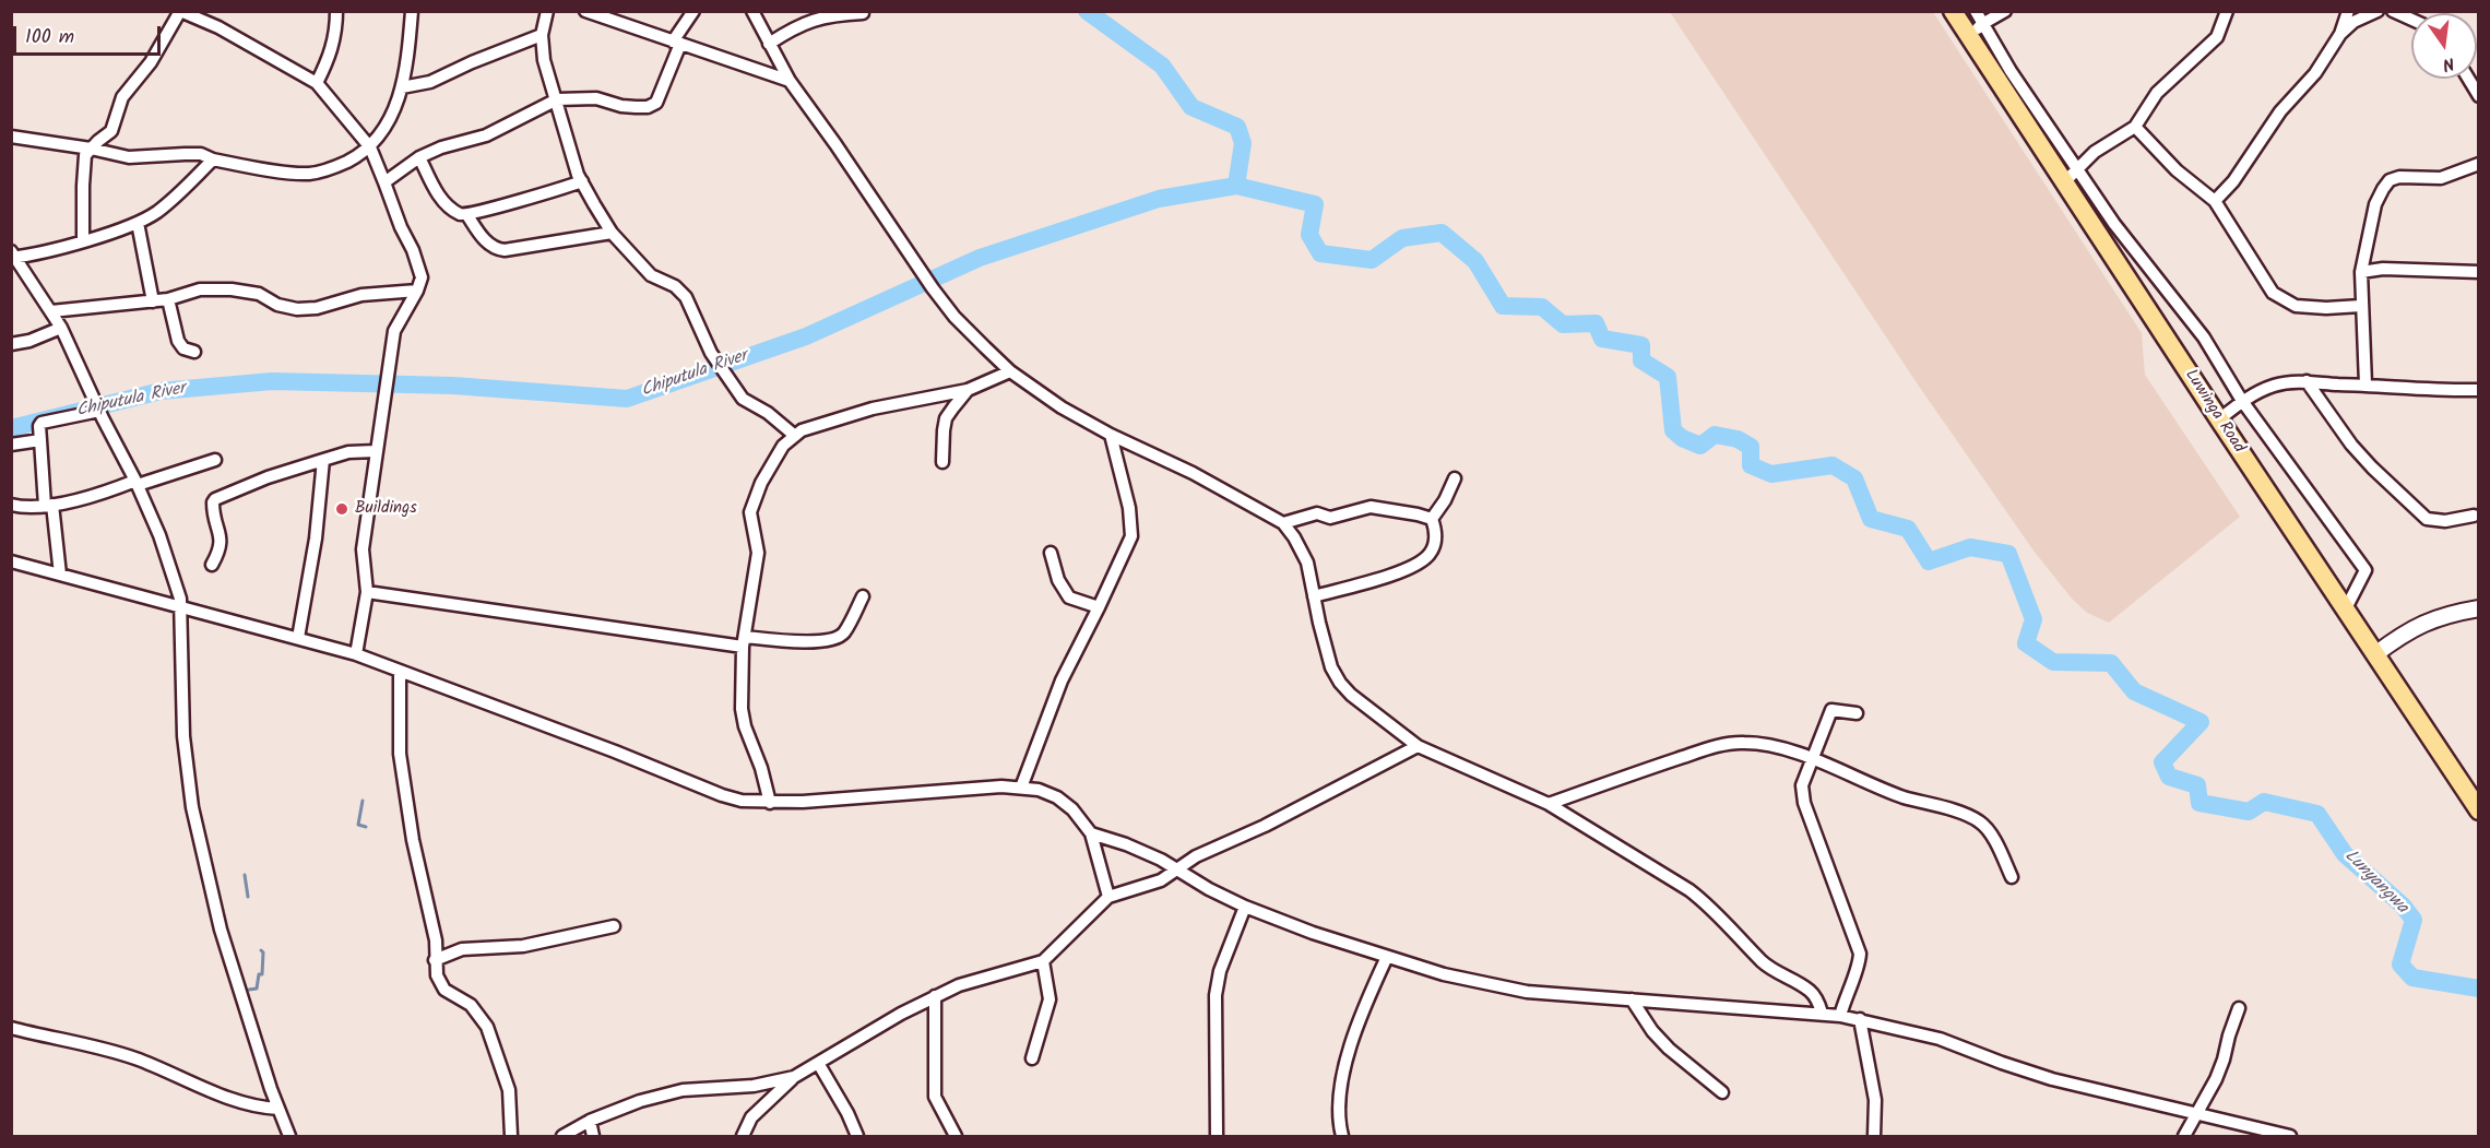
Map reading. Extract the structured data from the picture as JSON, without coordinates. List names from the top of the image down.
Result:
{
  "streets": {
    "highway": ["Luwinga Road"]
  },
  "water": ["Chiputula River", "Lunyangwa"],
  "places": ["Buildings"],
  "scale_bar": "100 m",
  "north": "bottom"
}
